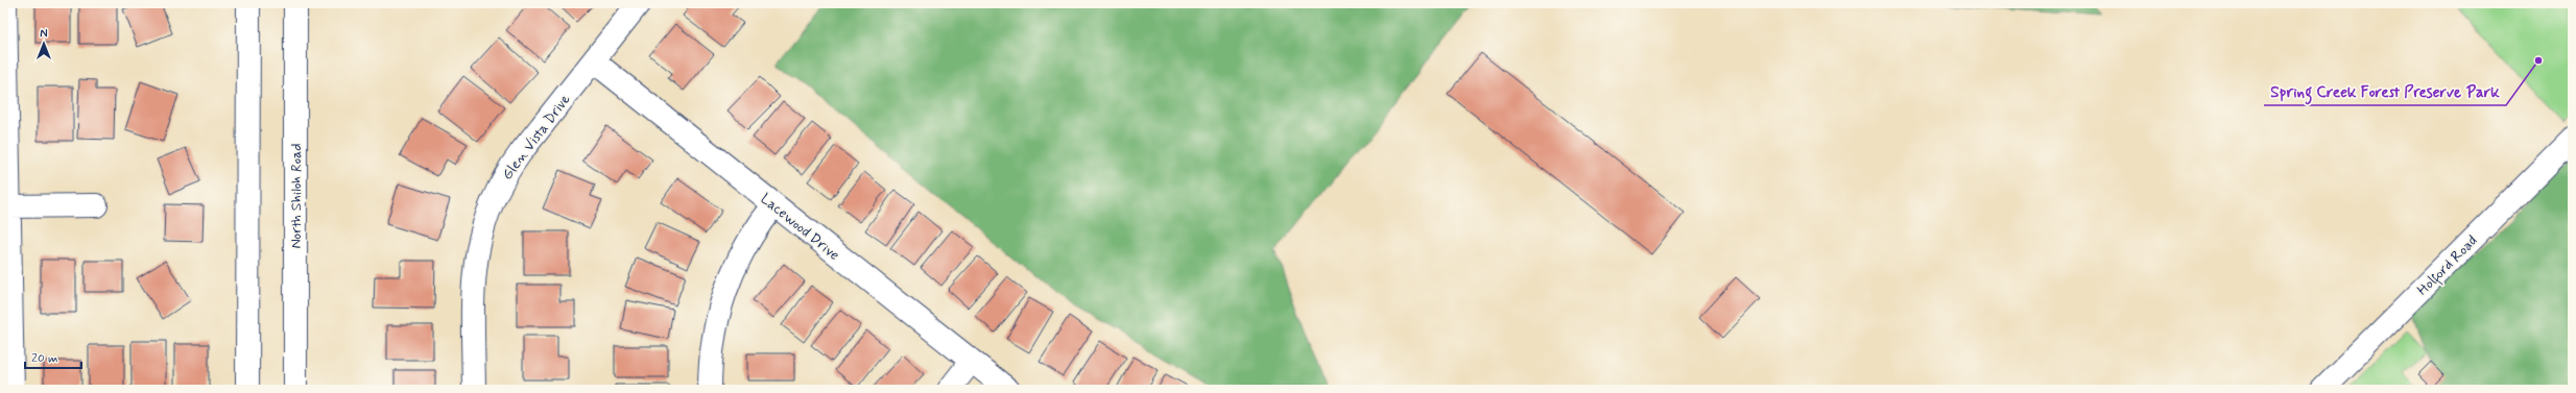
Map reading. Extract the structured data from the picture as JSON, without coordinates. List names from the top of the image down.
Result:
{
  "streets": {
    "street": [
      "Glen Vista Drive",
      "North Shiloh Road",
      "Lacewood Drive",
      "Holford Road"
    ]
  },
  "crossings": [
    ["Glen Vista Drive", "Lacewood Drive"]
  ],
  "places": ["Spring Creek Forest Preserve Park"],
  "scale_bar": "20 m",
  "north": "top"
}
